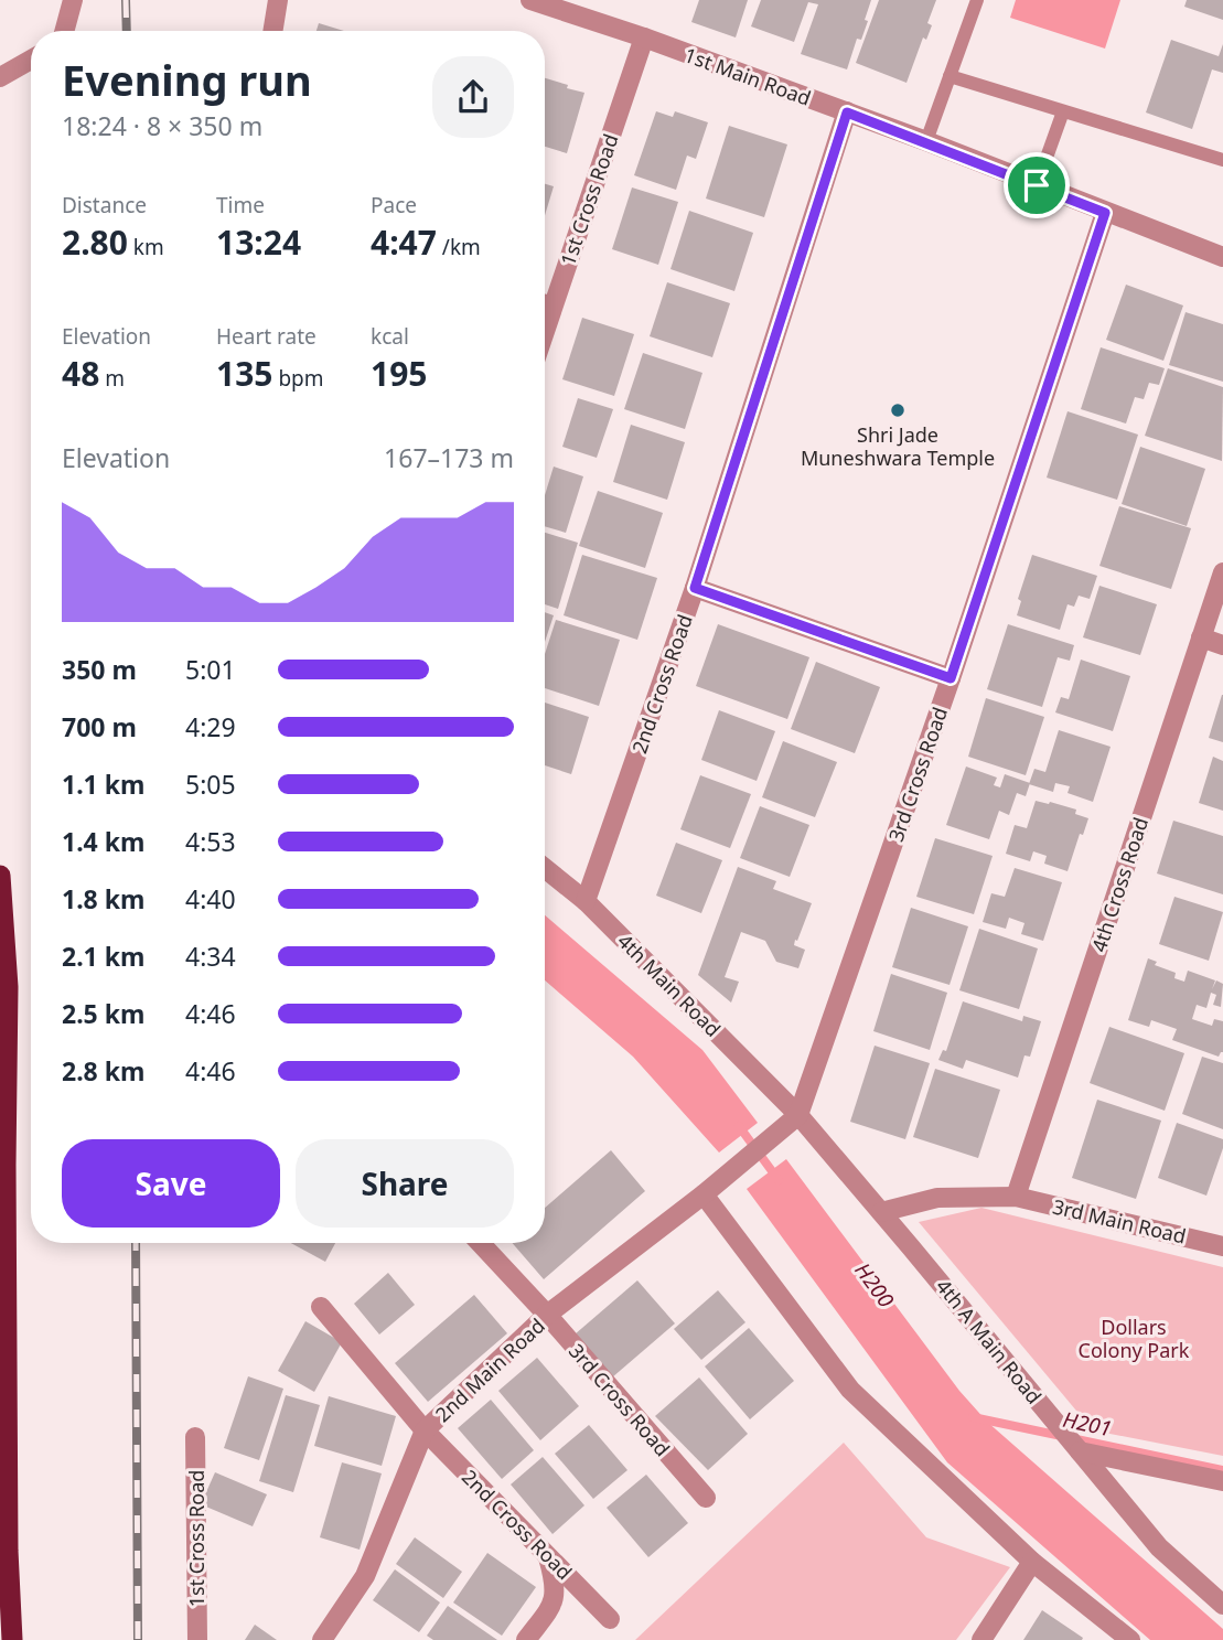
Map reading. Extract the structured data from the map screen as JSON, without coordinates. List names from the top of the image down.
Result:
{
  "streets": {
    "street": [
      "1st Main Road",
      "1st Cross Road",
      "2nd Cross Road",
      "3rd Cross Road",
      "4th Cross Road",
      "4th Main Road",
      "3rd Main Road",
      "4th A Main Road",
      "2nd Main Road"
    ]
  },
  "crossings": [
    ["1st Main Road", "1st Cross Road"],
    ["1st Main Road", "2nd Cross Road"],
    ["1st Main Road", "3rd Cross Road"],
    ["2nd Cross Road", "4th Main Road"],
    ["2nd Cross Road", "2nd Main Road"],
    ["3rd Cross Road", "4th Main Road"],
    ["3rd Cross Road", "2nd Main Road"],
    ["4th Cross Road", "3rd Main Road"],
    ["4th Main Road", "3rd Main Road"],
    ["4th Main Road", "4th A Main Road"],
    ["4th Main Road", "2nd Main Road"],
    ["3rd Main Road", "4th A Main Road"]
  ],
  "water": ["H200", "H201"],
  "parks": ["Dollars Colony Park"],
  "places": ["Shri Jade Muneshwara Temple"],
  "page": {
    "heading": ["Evening run", "18:24 · 8 × 350 m"],
    "stats": [
      ["Distance", "2.80 km"],
      ["Time", "13:24"],
      ["Pace", "4:47 /km"],
      ["Elevation", "48 m"],
      ["Heart rate", "135 bpm"],
      ["kcal", "195"]
    ],
    "chart": ["Elevation", "167–173 m"],
    "list": [
      {
        "name": "350 m",
        "note": "5:01"
      },
      {
        "name": "700 m",
        "note": "4:29"
      },
      {
        "name": "1.1 km",
        "note": "5:05"
      },
      {
        "name": "1.4 km",
        "note": "4:53"
      },
      {
        "name": "1.8 km",
        "note": "4:40"
      },
      {
        "name": "2.1 km",
        "note": "4:34"
      },
      {
        "name": "2.5 km",
        "note": "4:46"
      },
      {
        "name": "2.8 km",
        "note": "4:46"
      }
    ],
    "buttons": ["Save", "Share"]
  }
}
